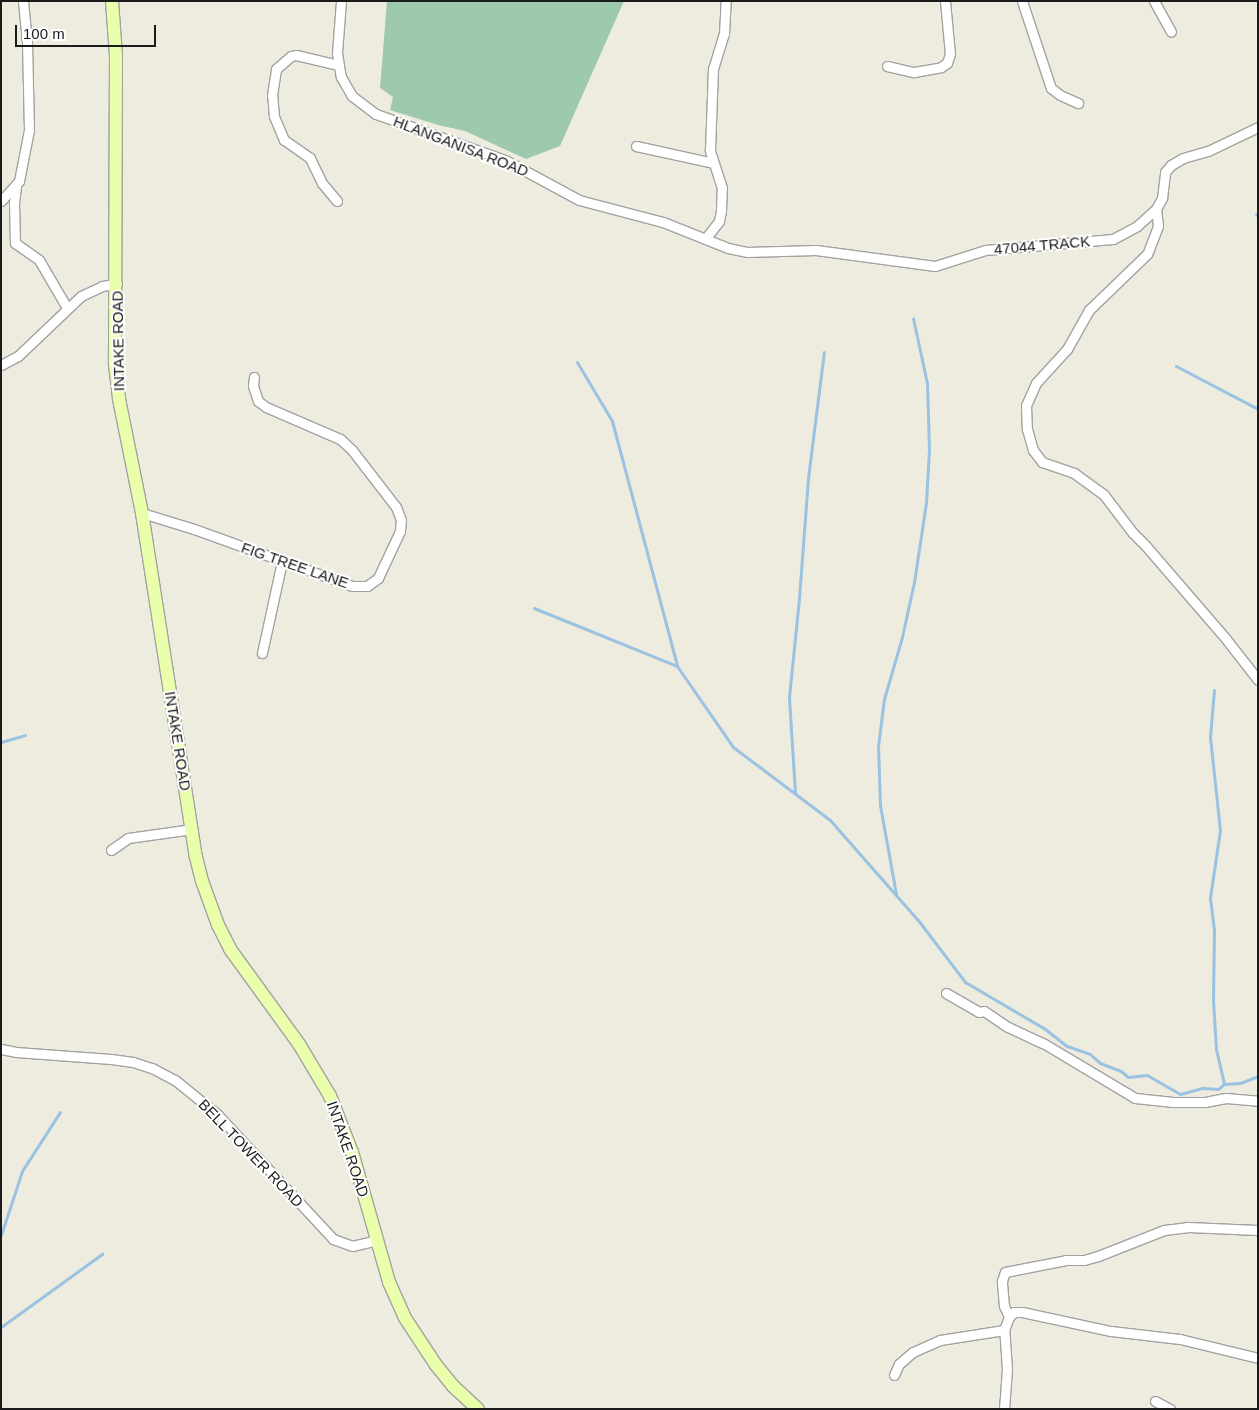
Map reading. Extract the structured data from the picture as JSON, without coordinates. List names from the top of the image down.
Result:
{
  "streets": {
    "street": [
      "HLANGANISA ROAD",
      "47044 TRACK",
      "INTAKE ROAD",
      "FIG TREE LANE",
      "BELL TOWER ROAD"
    ]
  },
  "crossings": [
    ["HLANGANISA ROAD", "47044 TRACK"],
    ["INTAKE ROAD", "FIG TREE LANE"],
    ["INTAKE ROAD", "BELL TOWER ROAD"]
  ],
  "scale_bar": "100 m"
}
